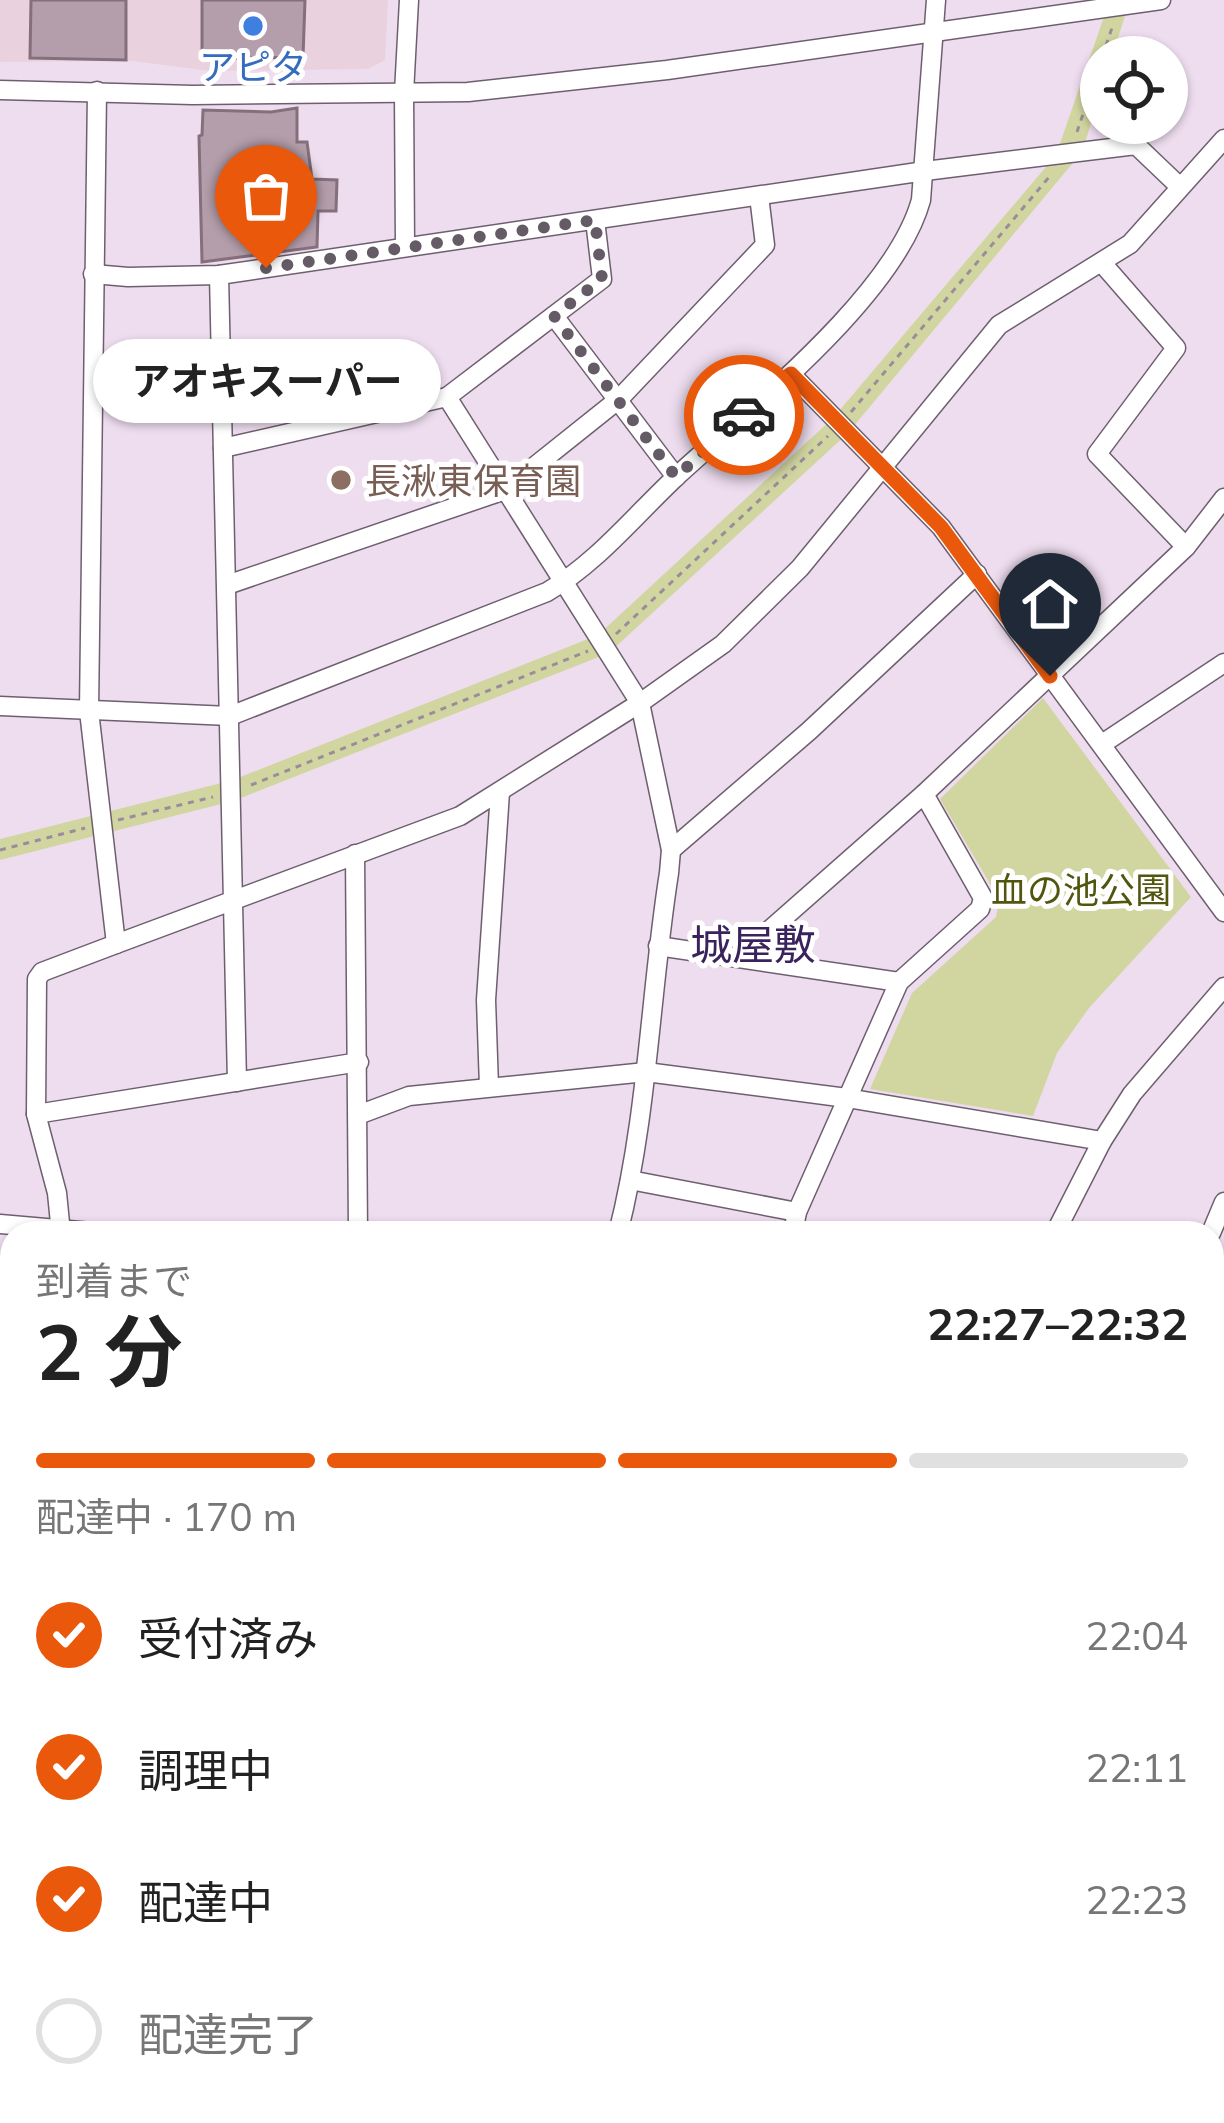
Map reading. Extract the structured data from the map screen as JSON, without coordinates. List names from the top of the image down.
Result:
{
  "districts": ["城屋敷"],
  "parks": ["血の池公園"],
  "places": ["アピタ", "アオキスーパー", "長湫東保育園"],
  "page": {
    "bubble": "アオキスーパー",
    "heading": ["2 分", "到着まで", "22:27–22:32"],
    "bar": "配達中 · 170 m",
    "list": [
      ["受付済み", "22:04"],
      ["調理中", "22:11"],
      ["配達中", "22:23"],
      "配達完了"
    ]
  }
}
